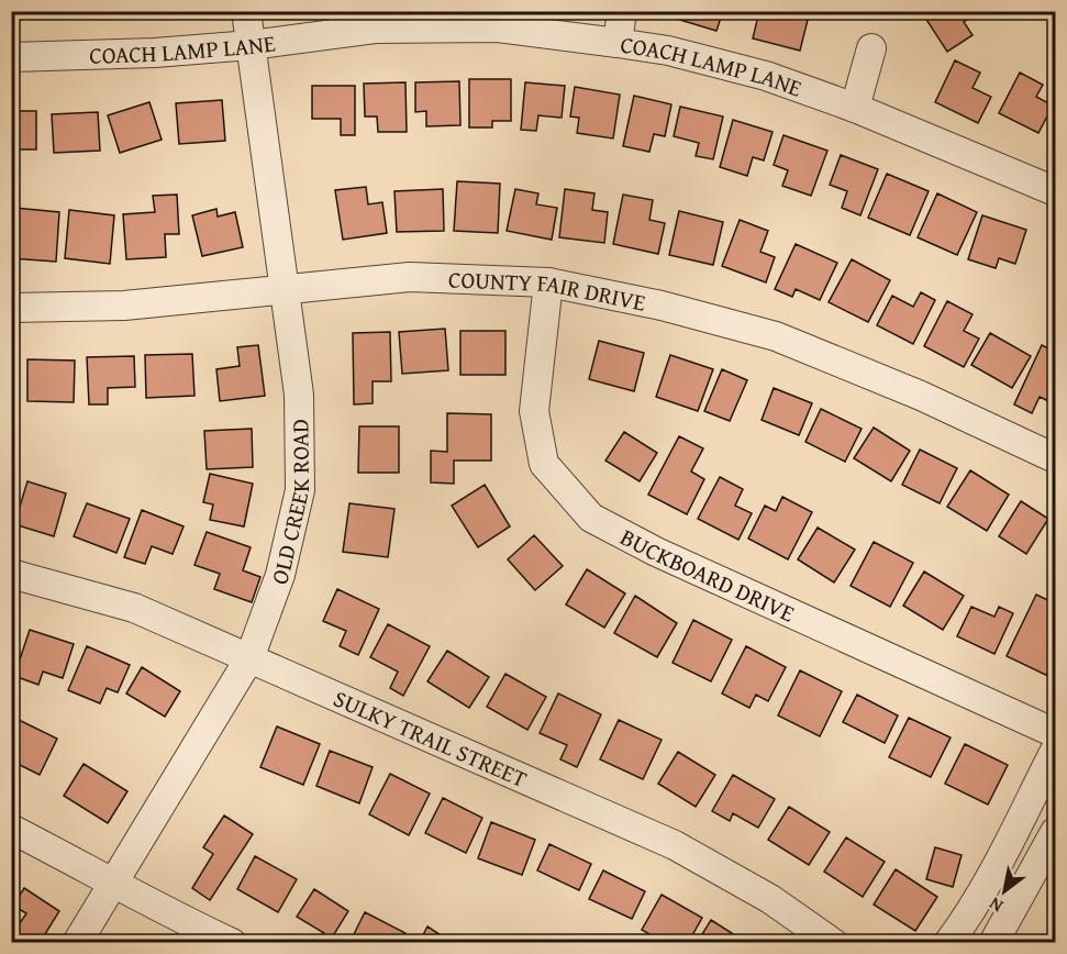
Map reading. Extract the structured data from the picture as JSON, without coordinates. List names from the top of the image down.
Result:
{
  "streets": {
    "street": [
      "COACH LAMP LANE",
      "COUNTY FAIR DRIVE",
      "OLD CREEK ROAD",
      "BUCKBOARD DRIVE",
      "SULKY TRAIL STREET"
    ]
  },
  "crossings": [
    ["COACH LAMP LANE", "OLD CREEK ROAD"],
    ["COUNTY FAIR DRIVE", "OLD CREEK ROAD"],
    ["COUNTY FAIR DRIVE", "BUCKBOARD DRIVE"],
    ["OLD CREEK ROAD", "SULKY TRAIL STREET"]
  ],
  "north": "bottom left"
}
